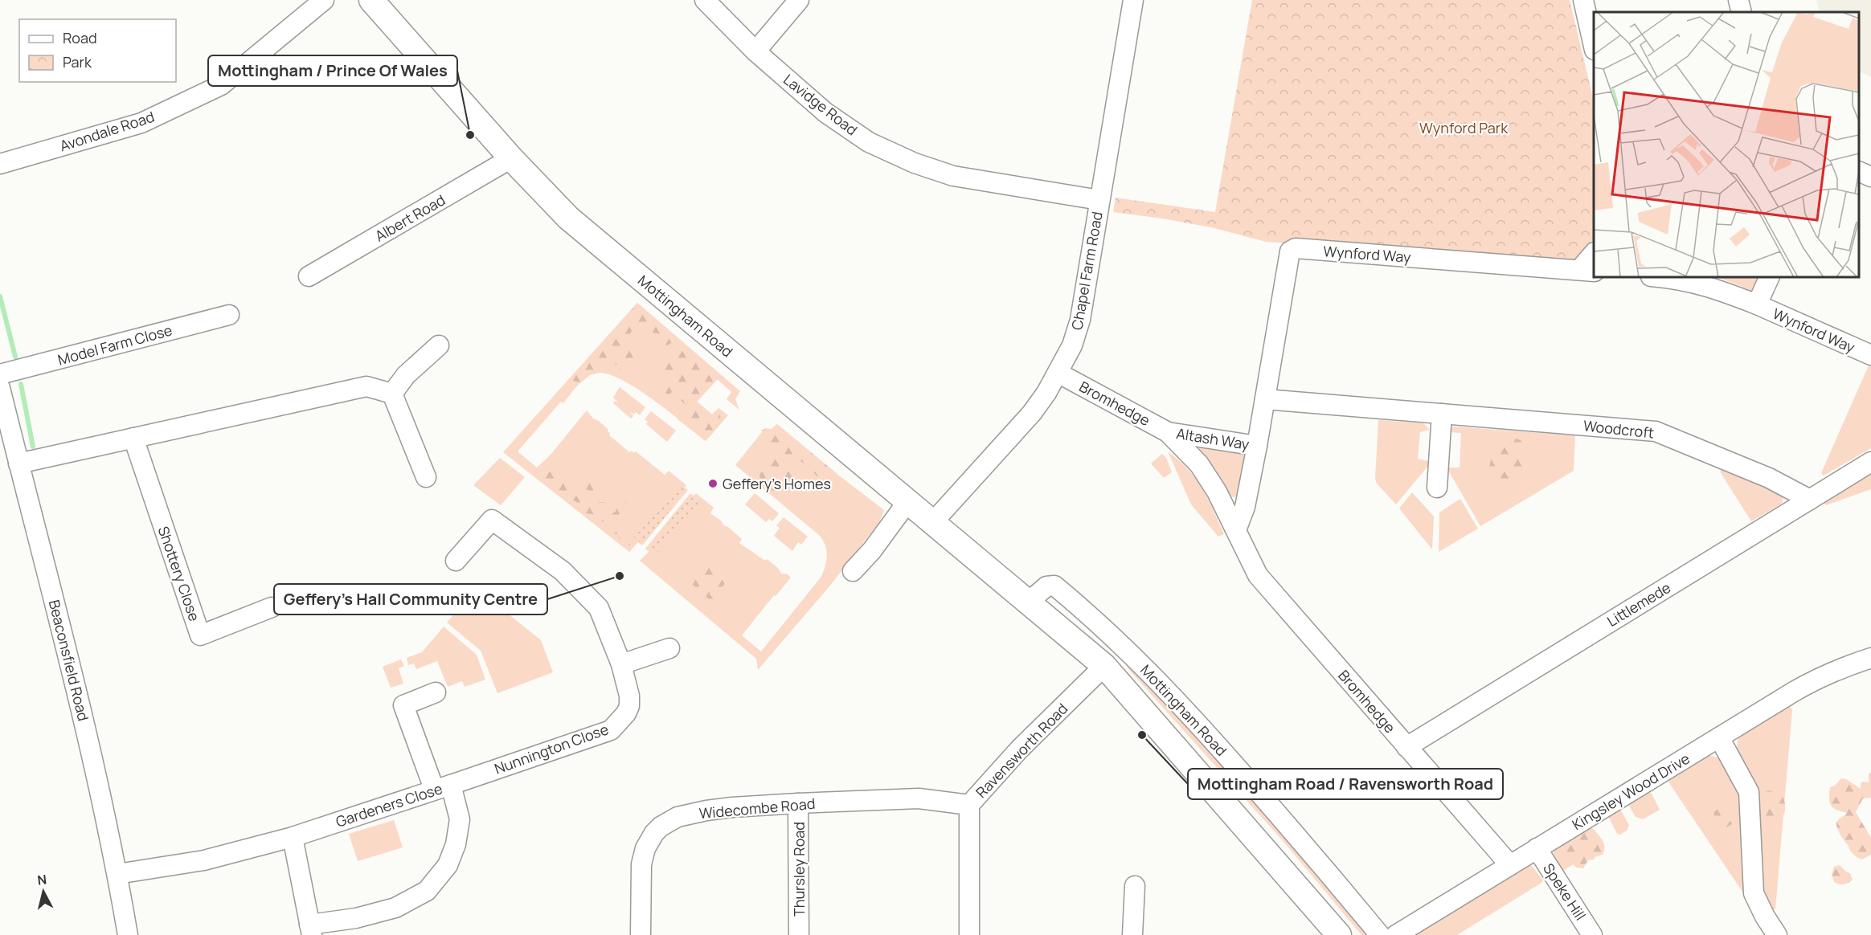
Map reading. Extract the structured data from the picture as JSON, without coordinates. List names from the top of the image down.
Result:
{
  "streets": {
    "main road": ["Mottingham Road"],
    "street": [
      "Lavidge Road",
      "Avondale Road",
      "Albert Road",
      "Wynford Way",
      "Chapel Farm Road",
      "Model Farm Close",
      "Bromhedge",
      "Woodcroft",
      "Altash Way",
      "Shottery Close",
      "Littlemede",
      "Beaconsfield Road",
      "Nunnington Close",
      "Ravensworth Road",
      "Kingsley Wood Drive",
      "Gardeners Close",
      "Widecombe Road",
      "Thursley Road",
      "Speke Hill"
    ]
  },
  "crossings": [
    ["Lavidge Road", "Chapel Farm Road"],
    ["Albert Road", "Mottingham Road"],
    ["Wynford Way", "Woodcroft"],
    ["Chapel Farm Road", "Mottingham Road"],
    ["Chapel Farm Road", "Bromhedge"],
    ["Mottingham Road", "Ravensworth Road"],
    ["Bromhedge", "Altash Way"],
    ["Bromhedge", "Littlemede"],
    ["Bromhedge", "Kingsley Wood Drive"],
    ["Woodcroft", "Littlemede"],
    ["Beaconsfield Road", "Gardeners Close"],
    ["Nunnington Close", "Gardeners Close"],
    ["Ravensworth Road", "Widecombe Road"],
    ["Kingsley Wood Drive", "Speke Hill"],
    ["Widecombe Road", "Thursley Road"]
  ],
  "parks": ["Wynford Park"],
  "places": [
    "Mottingham / Prince Of Wales",
    "Geffery's Homes",
    "Geffery's Hall Community Centre",
    "Mottingham Road / Ravensworth Road"
  ],
  "legend": ["Road", "Park"],
  "north": "top"
}
